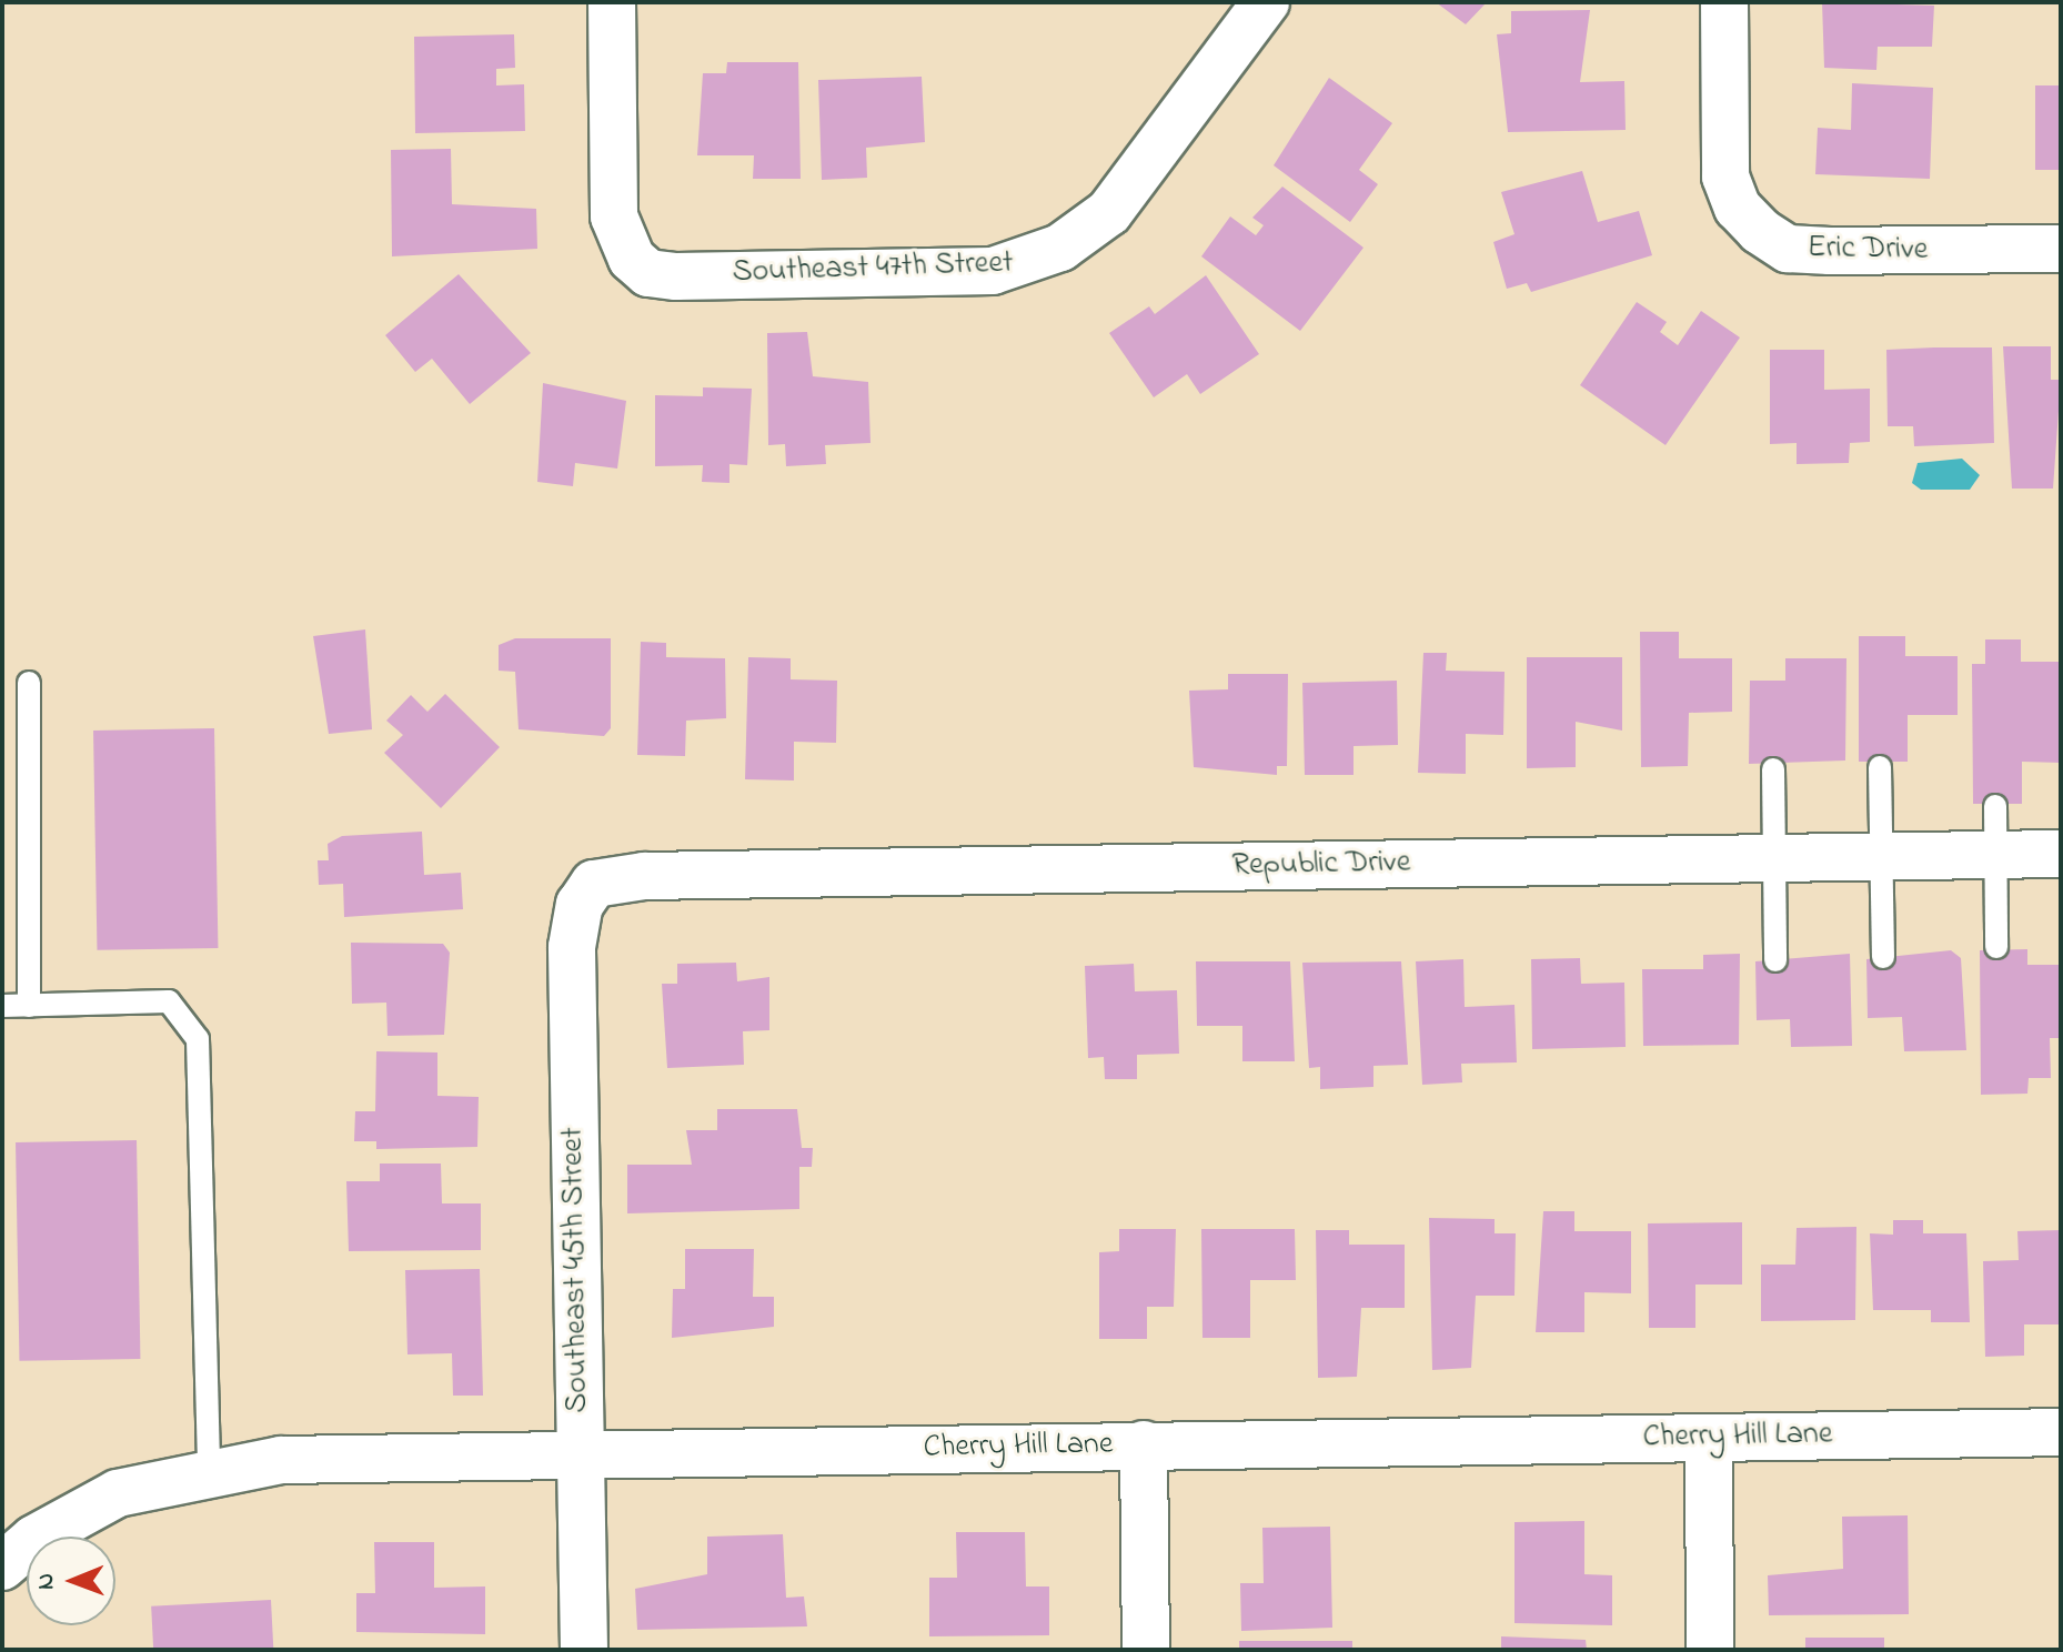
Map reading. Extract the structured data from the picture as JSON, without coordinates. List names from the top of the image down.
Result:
{
  "streets": {
    "street": [
      "Eric Drive",
      "Southeast 47th Street",
      "Republic Drive",
      "Southeast 45th Street",
      "Cherry Hill Lane"
    ]
  },
  "crossings": [
    ["Republic Drive", "Southeast 45th Street"],
    ["Southeast 45th Street", "Cherry Hill Lane"]
  ],
  "north": "left"
}
